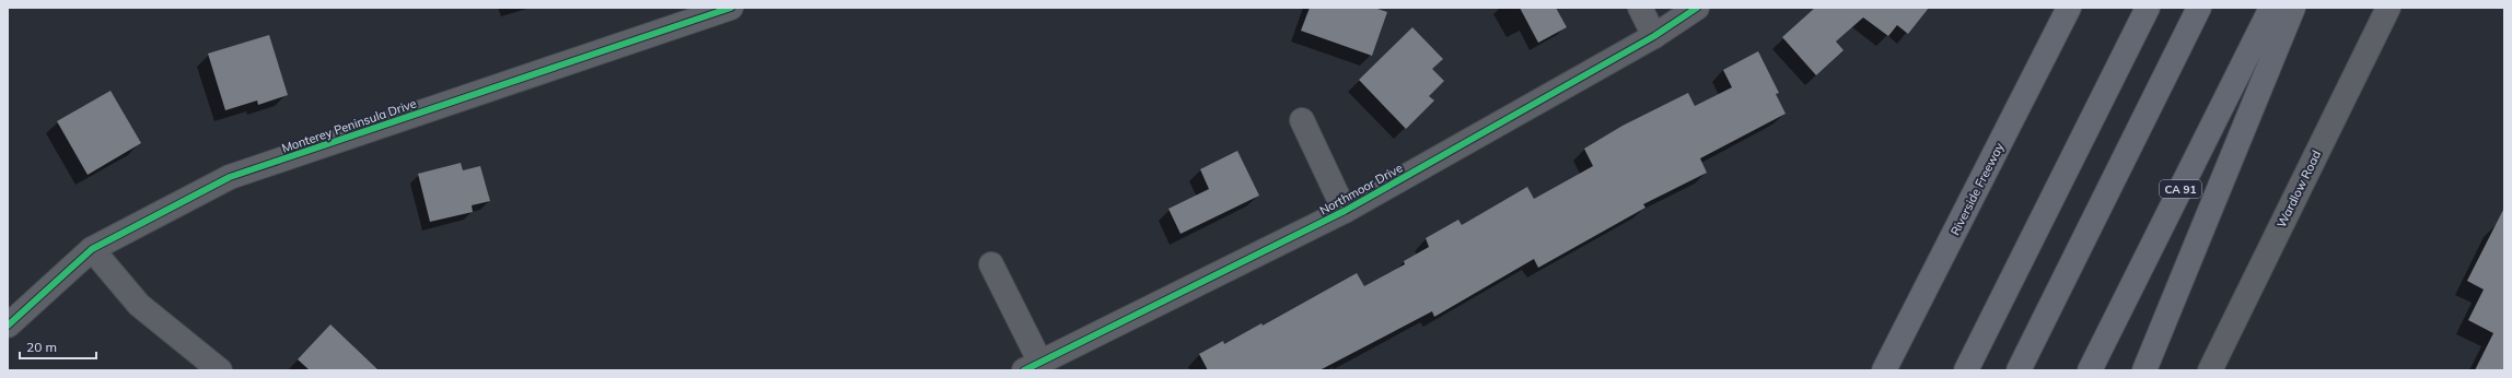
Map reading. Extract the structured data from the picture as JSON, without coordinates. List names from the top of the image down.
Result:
{
  "streets": {
    "highway": ["Riverside Freeway", "CA 91"],
    "street": ["Monterey Peninsula Drive", "Northmoor Drive", "Wardlow Road"]
  },
  "scale_bar": "20 m"
}
